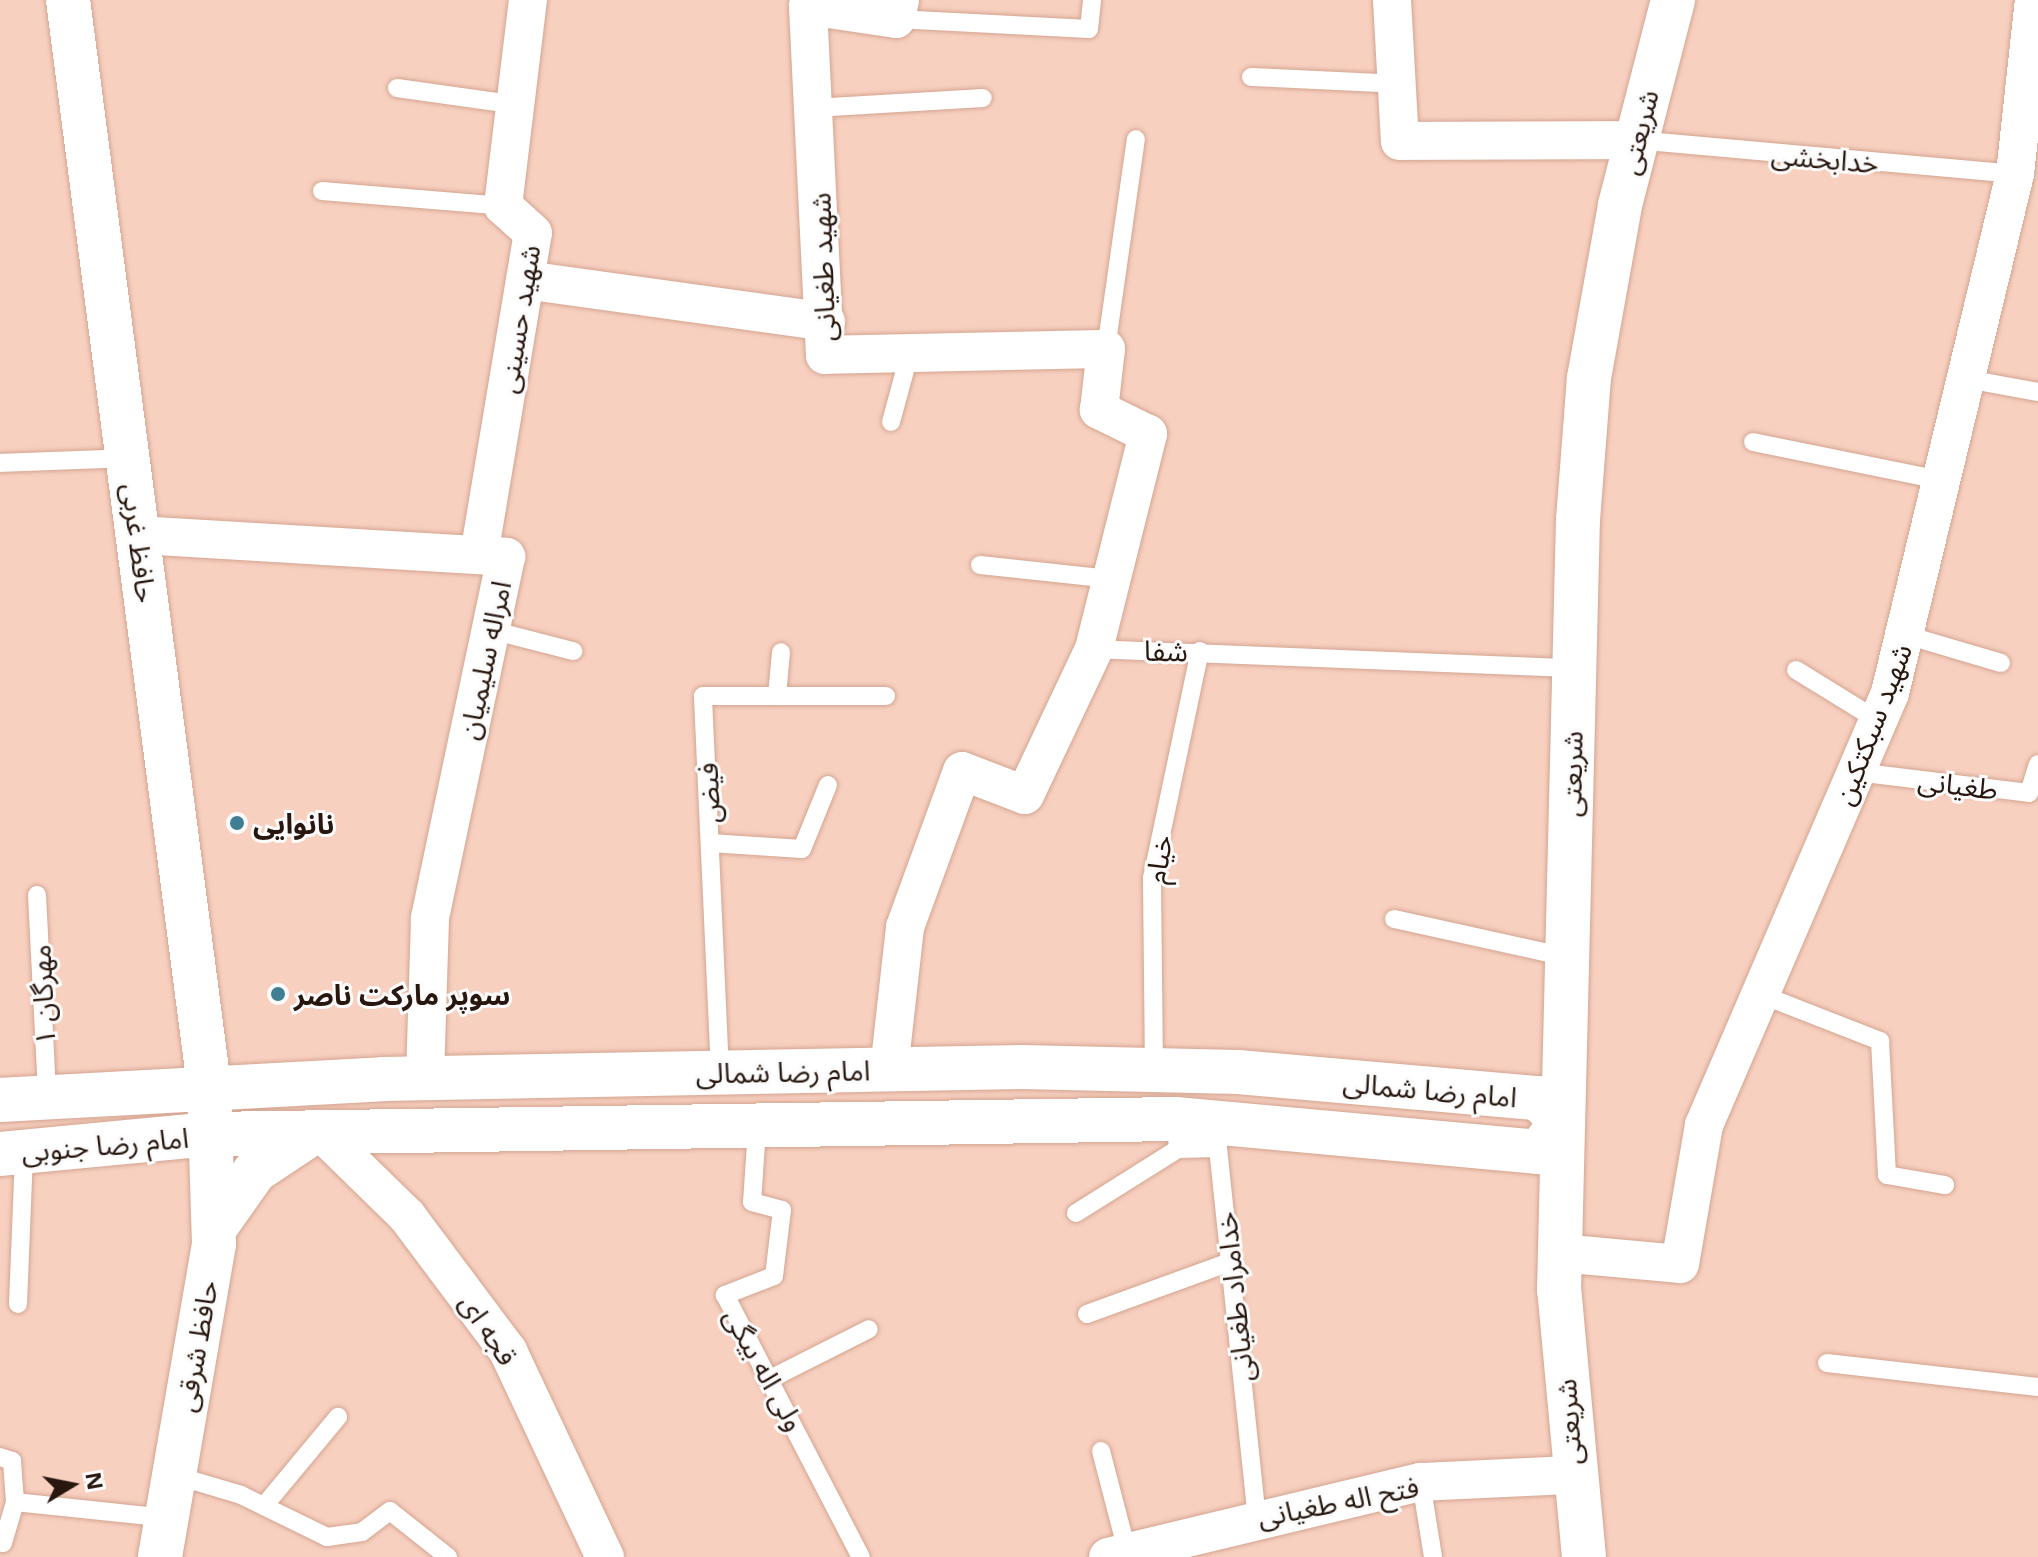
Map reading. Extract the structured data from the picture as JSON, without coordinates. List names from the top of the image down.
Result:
{
  "streets": {
    "street": [
      "شریعتی",
      "شهید طغیانی",
      "شهید حسینی",
      "حافظ غربی",
      "امراله سلیمیان",
      "شهید سبکتکین",
      "امام رضا شمالی",
      "امام رضا جنوبی",
      "قجه ای",
      "حافظ شرقی",
      "فتح اله طغیانی"
    ],
    "lane": [
      "خدابخشی",
      "شفا",
      "طغیانی",
      "فیض",
      "خیام",
      "مهرگان ۱",
      "خدامراد طغیانی",
      "ولی اله بیگی"
    ]
  },
  "crossings": [
    ["شریعتی", "خدابخشی"],
    ["شریعتی", "شفا"],
    ["شریعتی", "شهید سبکتکین"],
    ["شریعتی", "امام رضا شمالی"],
    ["شریعتی", "فتح اله طغیانی"],
    ["خدابخشی", "شهید سبکتکین"],
    ["شهید حسینی", "امراله سلیمیان"],
    ["حافظ غربی", "امراله سلیمیان"],
    ["حافظ غربی", "امام رضا شمالی"],
    ["حافظ غربی", "امام رضا جنوبی"],
    ["حافظ غربی", "حافظ شرقی"],
    ["شفا", "خیام"],
    ["امراله سلیمیان", "امام رضا شمالی"],
    ["شهید سبکتکین", "طغیانی"],
    ["فیض", "امام رضا شمالی"],
    ["خیام", "امام رضا شمالی"],
    ["مهرگان ۱", "امام رضا جنوبی"],
    ["امام رضا شمالی", "امام رضا جنوبی"],
    ["امام رضا شمالی", "خدامراد طغیانی"],
    ["امام رضا شمالی", "قجه ای"],
    ["امام رضا شمالی", "حافظ شرقی"],
    ["امام رضا شمالی", "ولی اله بیگی"],
    ["امام رضا جنوبی", "حافظ شرقی"],
    ["خدامراد طغیانی", "فتح اله طغیانی"]
  ],
  "places": ["نانوایی", "سوپر مارکت ناصر"],
  "north": "right"
}
